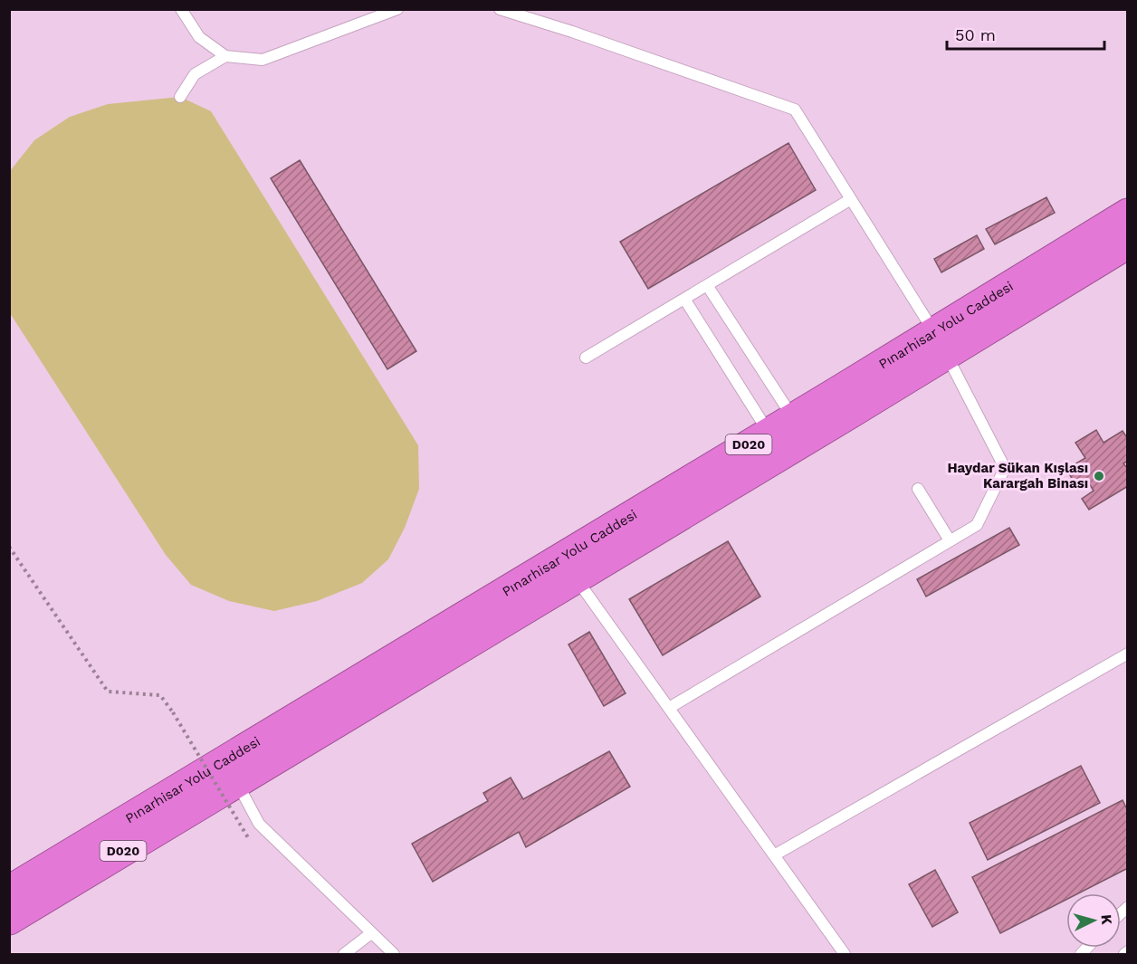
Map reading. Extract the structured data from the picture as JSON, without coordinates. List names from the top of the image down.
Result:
{
  "streets": {
    "highway": ["Pınarhisar Yolu Caddesi", "D020"]
  },
  "places": ["Haydar Sükan Kışlası Karargah Binası"],
  "scale_bar": "50 m",
  "north": "right"
}
